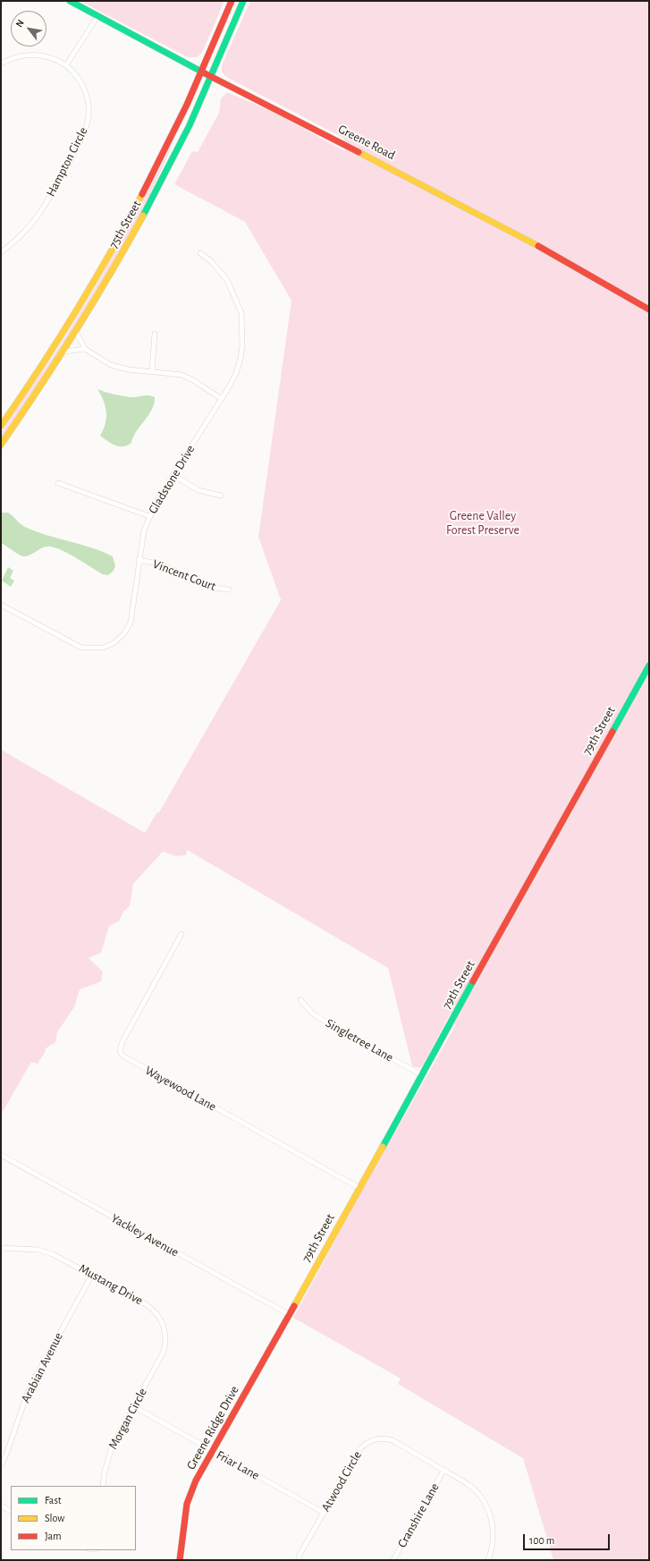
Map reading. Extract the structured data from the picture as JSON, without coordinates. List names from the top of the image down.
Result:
{
  "streets": {
    "street": [
      "Greene Road",
      "Hampton Circle",
      "75th Street",
      "Gladstone Drive",
      "Vincent Court",
      "79th Street",
      "Singletree Lane",
      "Wayewood Lane",
      "Yackley Avenue",
      "Mustang Drive",
      "Arabian Avenue",
      "Morgan Circle",
      "Greene Ridge Drive",
      "Friar Lane",
      "Atwood Circle",
      "Cranshire Lane"
    ]
  },
  "crossings": [
    ["Greene Road", "75th Street"],
    ["Gladstone Drive", "Vincent Court"],
    ["79th Street", "Singletree Lane"],
    ["79th Street", "Wayewood Lane"],
    ["79th Street", "Yackley Avenue"],
    ["79th Street", "Greene Ridge Drive"],
    ["Yackley Avenue", "Greene Ridge Drive"],
    ["Mustang Drive", "Arabian Avenue"],
    ["Mustang Drive", "Morgan Circle"],
    ["Morgan Circle", "Friar Lane"],
    ["Greene Ridge Drive", "Friar Lane"],
    ["Friar Lane", "Atwood Circle"],
    ["Atwood Circle", "Cranshire Lane"]
  ],
  "parks": ["Greene Valley Forest Preserve"],
  "legend": ["Fast", "Slow", "Jam"],
  "scale_bar": "100 m",
  "north": "top left"
}
